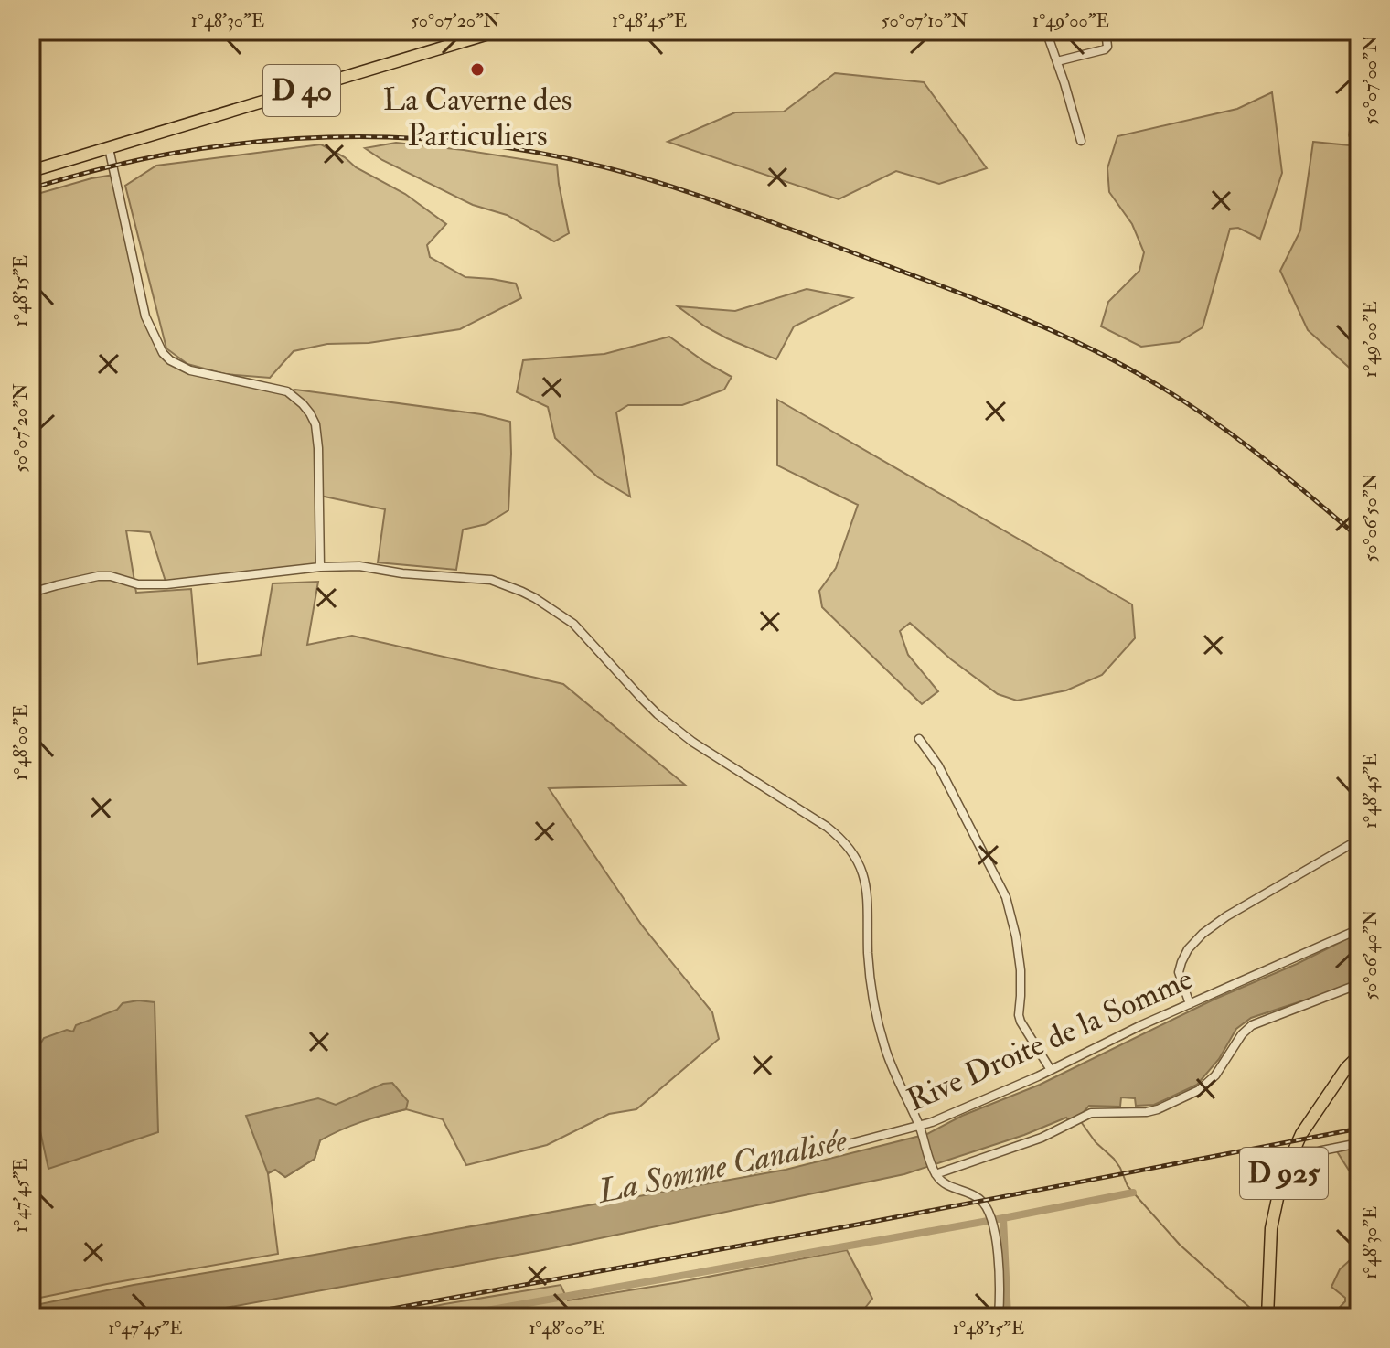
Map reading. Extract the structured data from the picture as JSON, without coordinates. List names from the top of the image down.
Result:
{
  "streets": {
    "main road": ["D 40", "D 925"],
    "street": ["Rive Droite de la Somme"]
  },
  "water": ["La Somme Canalisée"],
  "places": ["La Caverne des Particuliers"],
  "coordinates": [
    "1°48'30\"E",
    "50°07'20\"N",
    "1°48'45\"E",
    "50°07'10\"N",
    "1°49'00\"E",
    "50°07'00\"N",
    "1°48'15\"E",
    "50°06'50\"N",
    "1°48'00\"E",
    "50°06'40\"N",
    "1°47'45\"E"
  ]
}
